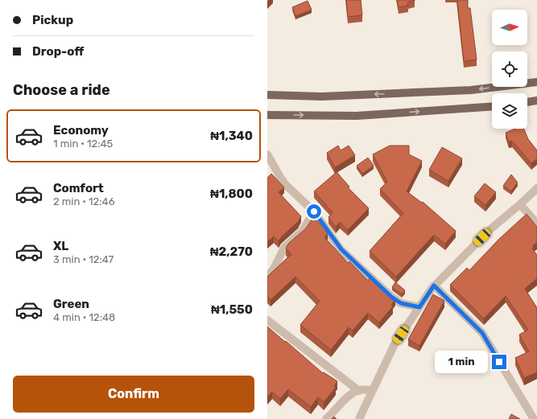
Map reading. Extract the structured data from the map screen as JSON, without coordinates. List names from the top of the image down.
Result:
{
  "north": "right",
  "page": {
    "banner": ["Pickup", "Drop-off"],
    "heading": "Choose a ride",
    "list": [
      {
        "name": "Economy",
        "note": "1 min · 12:45",
        "value": "₦1,340"
      },
      {
        "name": "Comfort",
        "note": "2 min · 12:46",
        "value": "₦1,800"
      },
      {
        "name": "XL",
        "note": "3 min · 12:47",
        "value": "₦2,270"
      },
      {
        "name": "Green",
        "note": "4 min · 12:48",
        "value": "₦1,550"
      }
    ],
    "bubble": "1 min",
    "buttons": "Confirm"
  }
}
